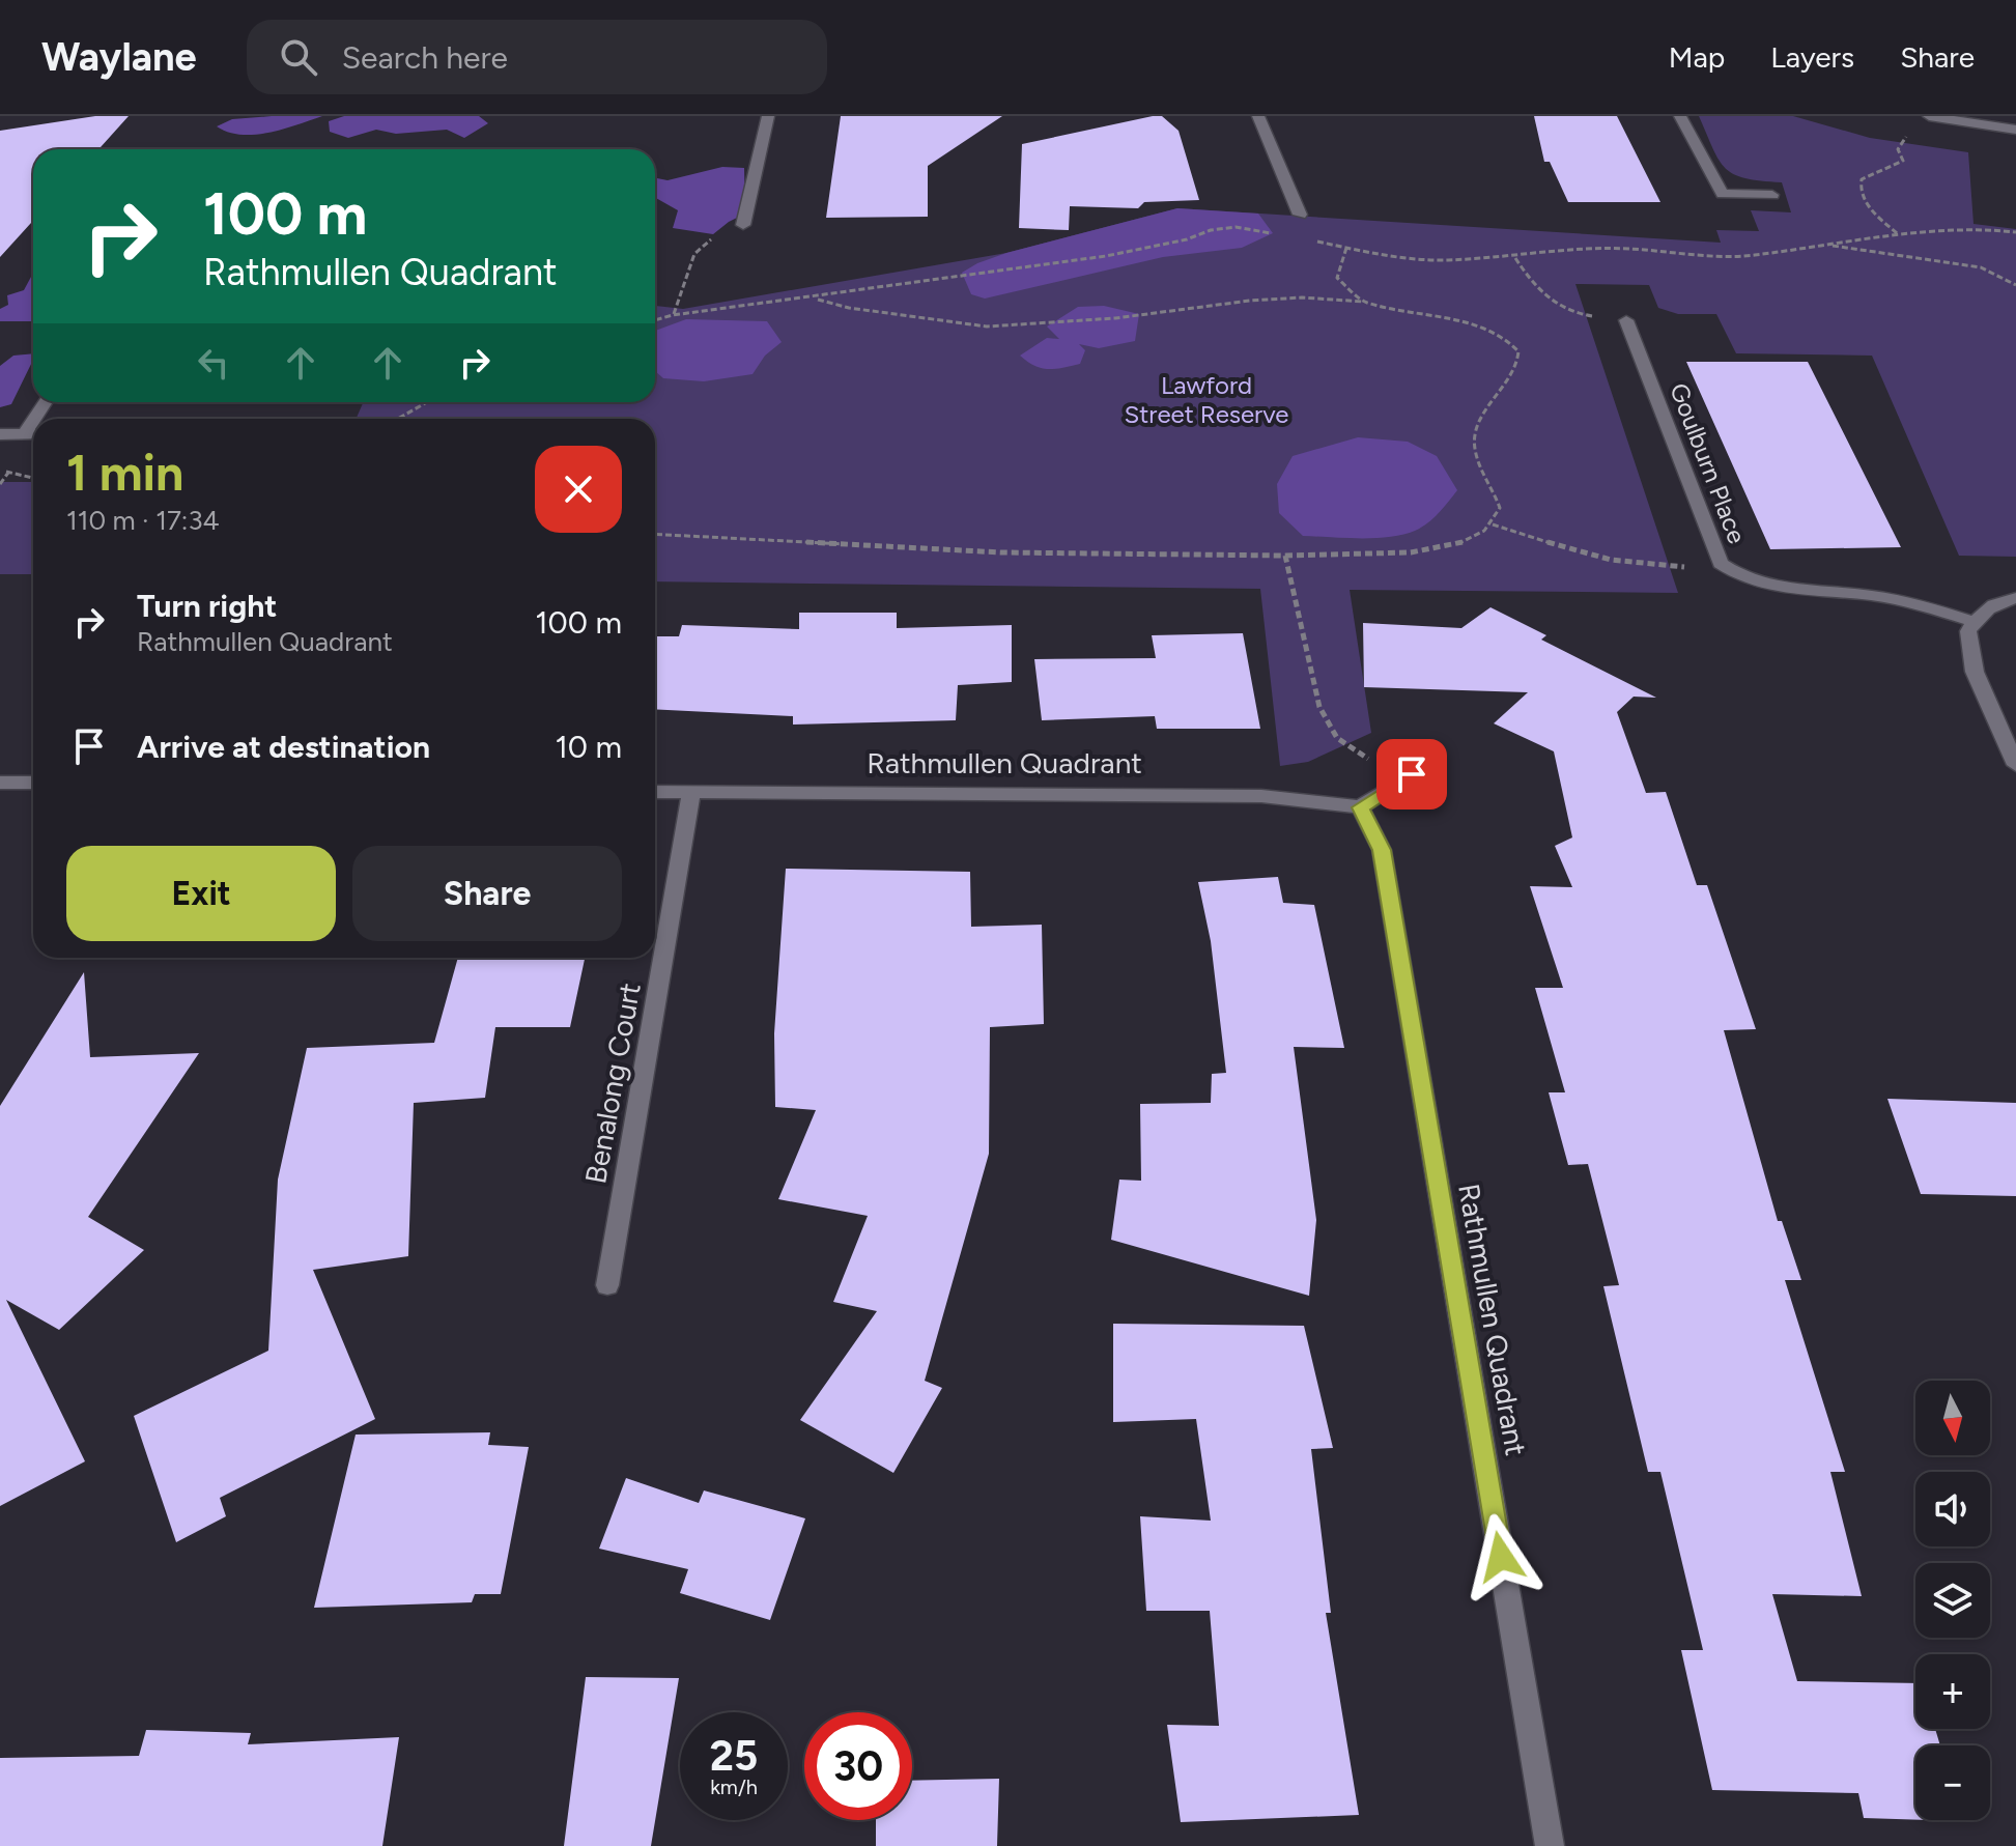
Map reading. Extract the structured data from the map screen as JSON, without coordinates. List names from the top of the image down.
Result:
{
  "streets": {
    "street": ["Goulburn Place", "Rathmullen Quadrant", "Benalong Court"]
  },
  "crossings": [
    ["Rathmullen Quadrant", "Benalong Court"]
  ],
  "parks": ["Lawford Street Reserve"],
  "north": "bottom",
  "page": {
    "header": "Waylane",
    "search": "Search here",
    "nav": ["Map", "Layers", "Share"],
    "turn": ["100 m", "Rathmullen Quadrant"],
    "heading": ["1 min", "110 m · 17:34"],
    "list": [
      {
        "name": "Turn right",
        "note": "Rathmullen Quadrant",
        "value": "100 m"
      },
      {
        "name": "Arrive at destination",
        "value": "10 m"
      }
    ],
    "buttons": ["Exit", "Share"],
    "map_buttons": ["+", "−"],
    "speed": "25 km/h",
    "limit": "30"
  }
}
